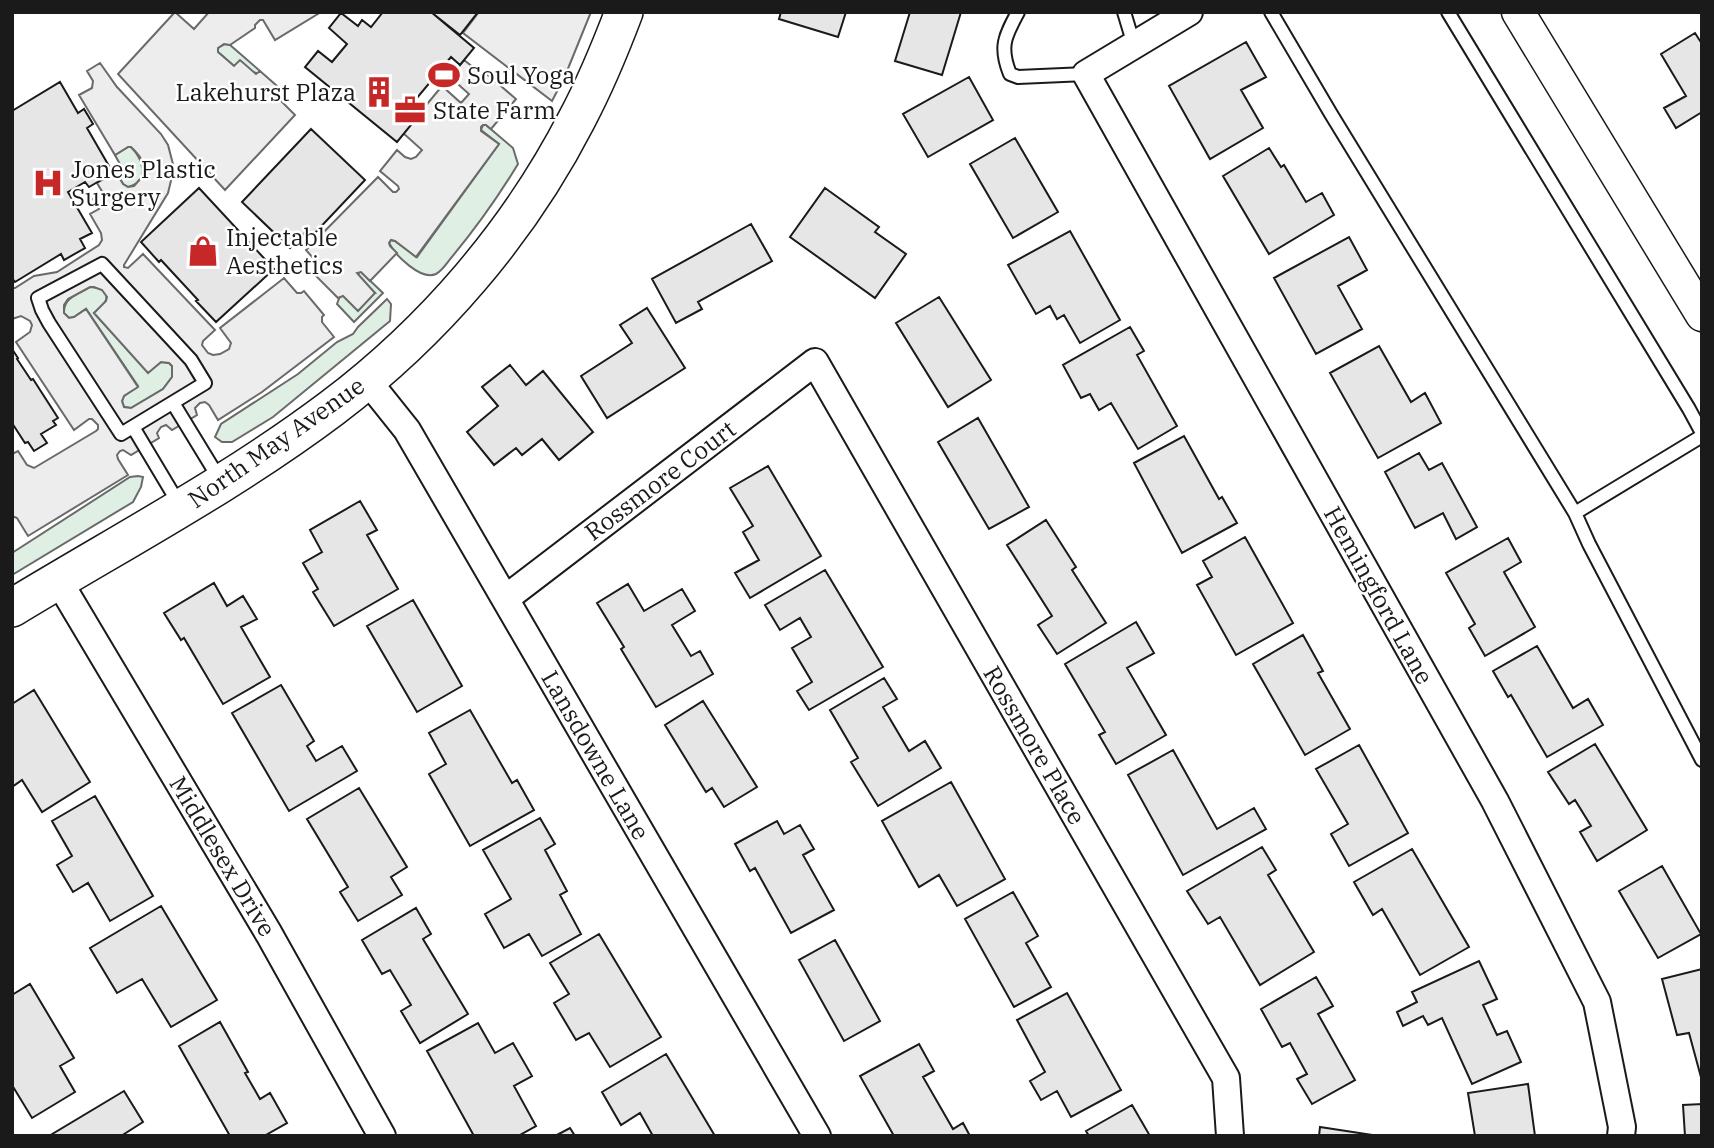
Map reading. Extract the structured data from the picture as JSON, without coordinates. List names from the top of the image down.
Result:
{
  "streets": {
    "main road": ["North May Avenue"],
    "street": [
      "Rossmore Court",
      "Hemingford Lane",
      "Rossmore Place",
      "Lansdowne Lane",
      "Middlesex Drive"
    ]
  },
  "crossings": [
    ["North May Avenue", "Lansdowne Lane"],
    ["North May Avenue", "Middlesex Drive"],
    ["Rossmore Court", "Rossmore Place"],
    ["Rossmore Court", "Lansdowne Lane"]
  ],
  "places": {
    "sports": ["Soul Yoga"],
    "building": ["Lakehurst Plaza"],
    "office": ["State Farm"],
    "hospital": ["Jones Plastic Surgery"],
    "shop": ["Injectable Aesthetics"]
  }
}
